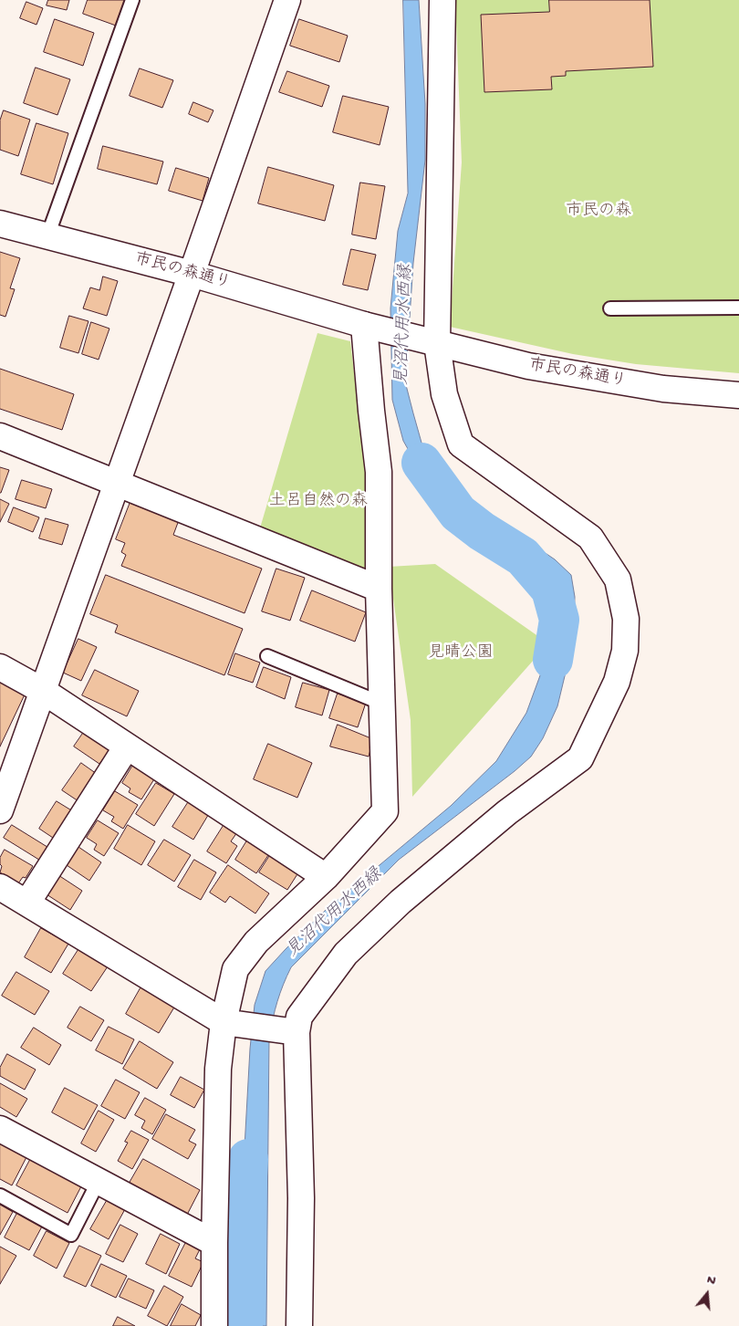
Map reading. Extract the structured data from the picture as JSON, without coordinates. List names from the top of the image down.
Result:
{
  "streets": {
    "street": ["市民の森通り"]
  },
  "water": ["見沼代用水西縁", "見沼代用水西緑"],
  "parks": ["市民の森", "土呂自然の森", "見晴公園"],
  "north": "top"
}
